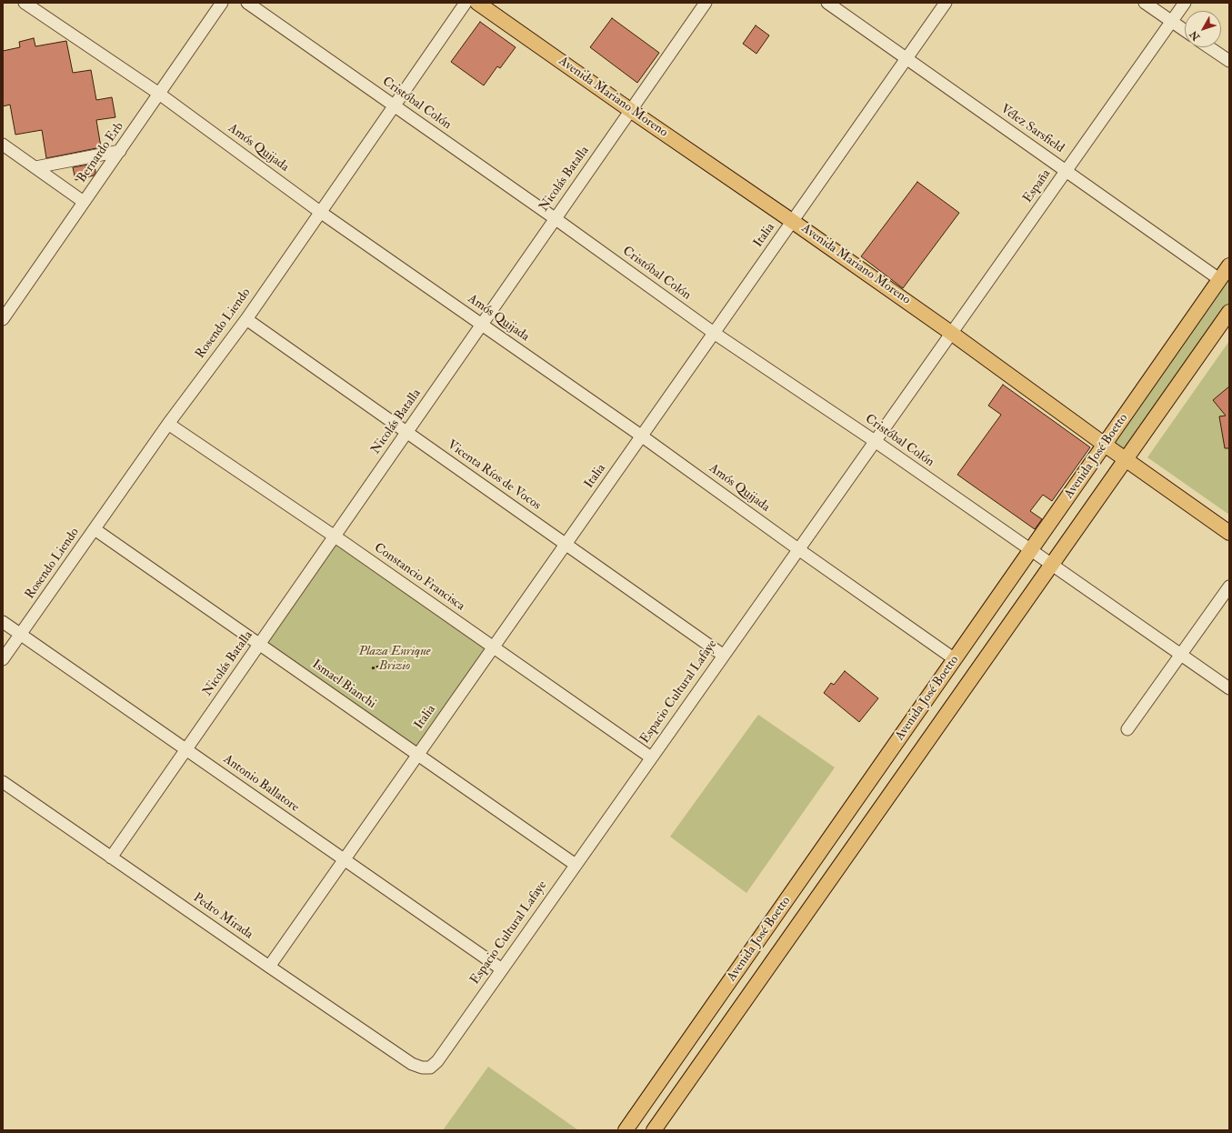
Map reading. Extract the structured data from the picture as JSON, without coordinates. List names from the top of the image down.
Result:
{
  "streets": {
    "main road": ["Avenida Mariano Moreno", "Avenida José Boetto"],
    "street": [
      "Cristóbal Colón",
      "Vélez Sarsfield",
      "Amós Quijada",
      "Bernardo Erb",
      "Nicolás Batalla",
      "España",
      "Italia",
      "Rosendo Liendo",
      "Vicenta Ríos de Vocos",
      "Constancio Francisca",
      "Ismael Bianchi",
      "Espacio Cultural Lafaye",
      "Antonio Ballatore",
      "Pedro Mirada"
    ]
  },
  "crossings": [
    ["Avenida Mariano Moreno", "Nicolás Batalla"],
    ["Avenida Mariano Moreno", "España"],
    ["Avenida Mariano Moreno", "Italia"],
    ["Avenida Mariano Moreno", "Avenida José Boetto"],
    ["Avenida Mariano Moreno", "Espacio Cultural Lafaye"],
    ["Cristóbal Colón", "Nicolás Batalla"],
    ["Cristóbal Colón", "Italia"],
    ["Cristóbal Colón", "Rosendo Liendo"],
    ["Cristóbal Colón", "Avenida José Boetto"],
    ["Cristóbal Colón", "Espacio Cultural Lafaye"],
    ["Vélez Sarsfield", "España"],
    ["Vélez Sarsfield", "Italia"],
    ["Vélez Sarsfield", "Avenida José Boetto"],
    ["Amós Quijada", "Bernardo Erb"],
    ["Amós Quijada", "Nicolás Batalla"],
    ["Amós Quijada", "Italia"],
    ["Amós Quijada", "Rosendo Liendo"],
    ["Amós Quijada", "Avenida José Boetto"],
    ["Amós Quijada", "Espacio Cultural Lafaye"],
    ["Nicolás Batalla", "Vicenta Ríos de Vocos"],
    ["Nicolás Batalla", "Constancio Francisca"],
    ["Nicolás Batalla", "Ismael Bianchi"],
    ["Nicolás Batalla", "Antonio Ballatore"],
    ["Nicolás Batalla", "Pedro Mirada"],
    ["España", "Espacio Cultural Lafaye"],
    ["Italia", "Vicenta Ríos de Vocos"],
    ["Italia", "Constancio Francisca"],
    ["Italia", "Ismael Bianchi"],
    ["Italia", "Antonio Ballatore"],
    ["Italia", "Pedro Mirada"],
    ["Rosendo Liendo", "Vicenta Ríos de Vocos"],
    ["Rosendo Liendo", "Constancio Francisca"],
    ["Rosendo Liendo", "Ismael Bianchi"],
    ["Rosendo Liendo", "Antonio Ballatore"],
    ["Vicenta Ríos de Vocos", "Espacio Cultural Lafaye"],
    ["Constancio Francisca", "Espacio Cultural Lafaye"],
    ["Ismael Bianchi", "Espacio Cultural Lafaye"],
    ["Espacio Cultural Lafaye", "Antonio Ballatore"],
    ["Espacio Cultural Lafaye", "Pedro Mirada"]
  ],
  "parks": ["Plaza Enrique Brizio"],
  "north": "bottom left"
}
